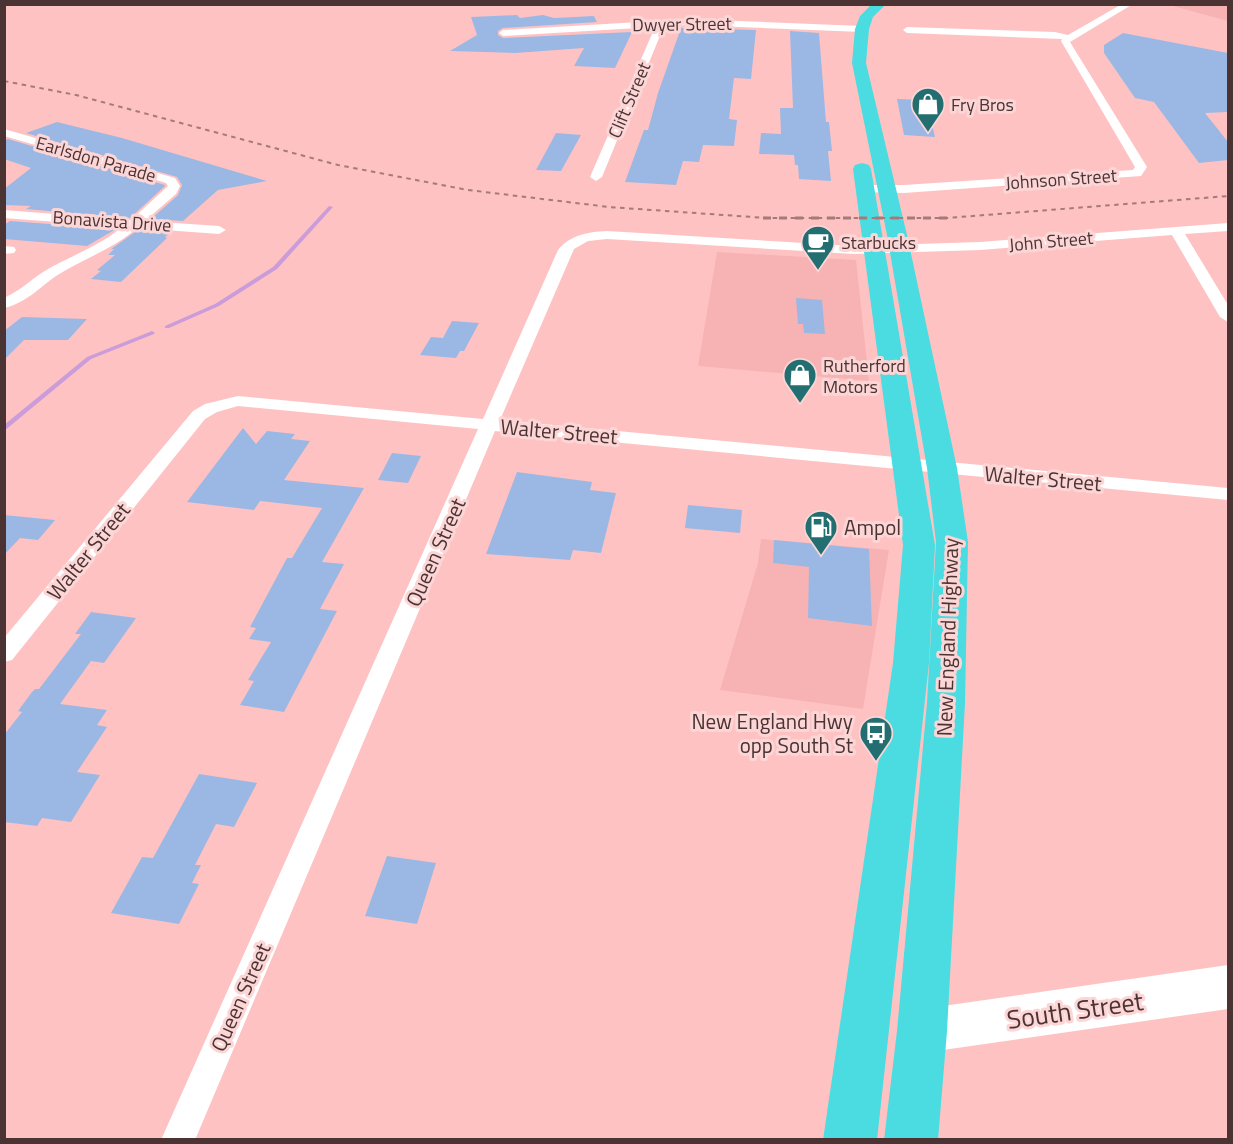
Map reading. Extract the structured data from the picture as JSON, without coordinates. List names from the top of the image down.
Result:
{
  "streets": {
    "highway": ["New England Highway"],
    "street": [
      "Dwyer Street",
      "Clift Street",
      "Earlsdon Parade",
      "Johnson Street",
      "Bonavista Drive",
      "John Street",
      "Walter Street",
      "Queen Street",
      "South Street"
    ]
  },
  "crossings": [
    ["Dwyer Street", "Clift Street"],
    ["Dwyer Street", "New England Highway"],
    ["Earlsdon Parade", "Bonavista Drive"],
    ["Johnson Street", "New England Highway"],
    ["John Street", "Queen Street"],
    ["John Street", "New England Highway"],
    ["Walter Street", "Queen Street"],
    ["Walter Street", "New England Highway"],
    ["Queen Street", "New England Highway"],
    ["New England Highway", "South Street"]
  ],
  "places": {
    "shop": ["Fry Bros", "Rutherford Motors"],
    "cafe": ["Starbucks"],
    "fuel station": ["Ampol"],
    "bus stop": ["New England Hwy opp South St"]
  }
}
